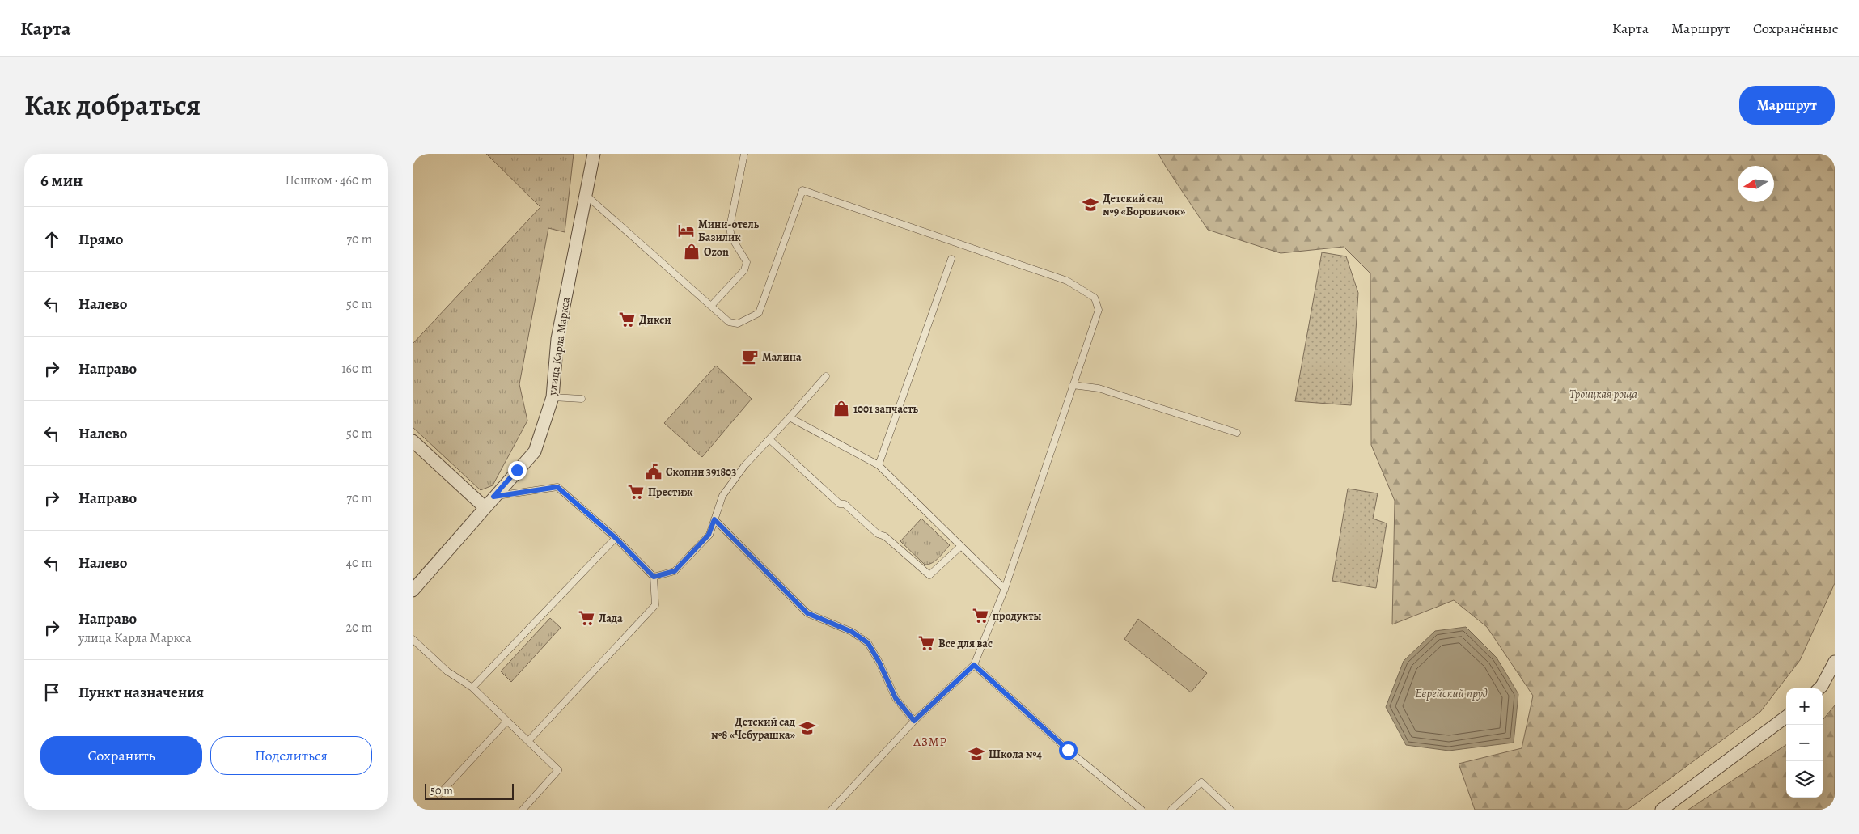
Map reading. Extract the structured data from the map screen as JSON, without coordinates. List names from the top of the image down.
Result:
{
  "streets": {
    "street": ["улица Карла Маркса"]
  },
  "districts": ["АЗМР"],
  "water": ["Еврейский пруд"],
  "parks": ["Троицкая роща"],
  "places": {
    "school or university": ["Детский сад №9 «Боровичок»", "Детский сад №8 «Чебурашка»", "Школа №4"],
    "hotel": ["Мини-отель Базилик"],
    "shop": ["Ozon", "1001 запчасть"],
    "supermarket": [
      "Дикси",
      "Престиж",
      "продукты",
      "Лада",
      "Все для вас"
    ],
    "cafe": ["Малина"],
    "public building": ["Скопин 391803"]
  },
  "scale_bar": "50 m",
  "north": "left",
  "page": {
    "header": "Карта",
    "nav": ["Карта", "Маршрут", "Сохранённые"],
    "title": "Как добраться",
    "buttons": [
      "Маршрут",
      ["Сохранить", "Поделиться"]
    ],
    "heading": ["6 мин", "Пешком · 460 m"],
    "list": [
      ["Прямо", "70 m"],
      ["Налево", "50 m"],
      ["Направо", "160 m"],
      ["Налево", "50 m"],
      ["Направо", "70 m"],
      ["Налево", "40 m"],
      ["Направо", "улица Карла Маркса", "20 m"],
      "Пункт назначения"
    ],
    "map_buttons": ["+", "−"],
    "scale": "50 m"
  }
}
